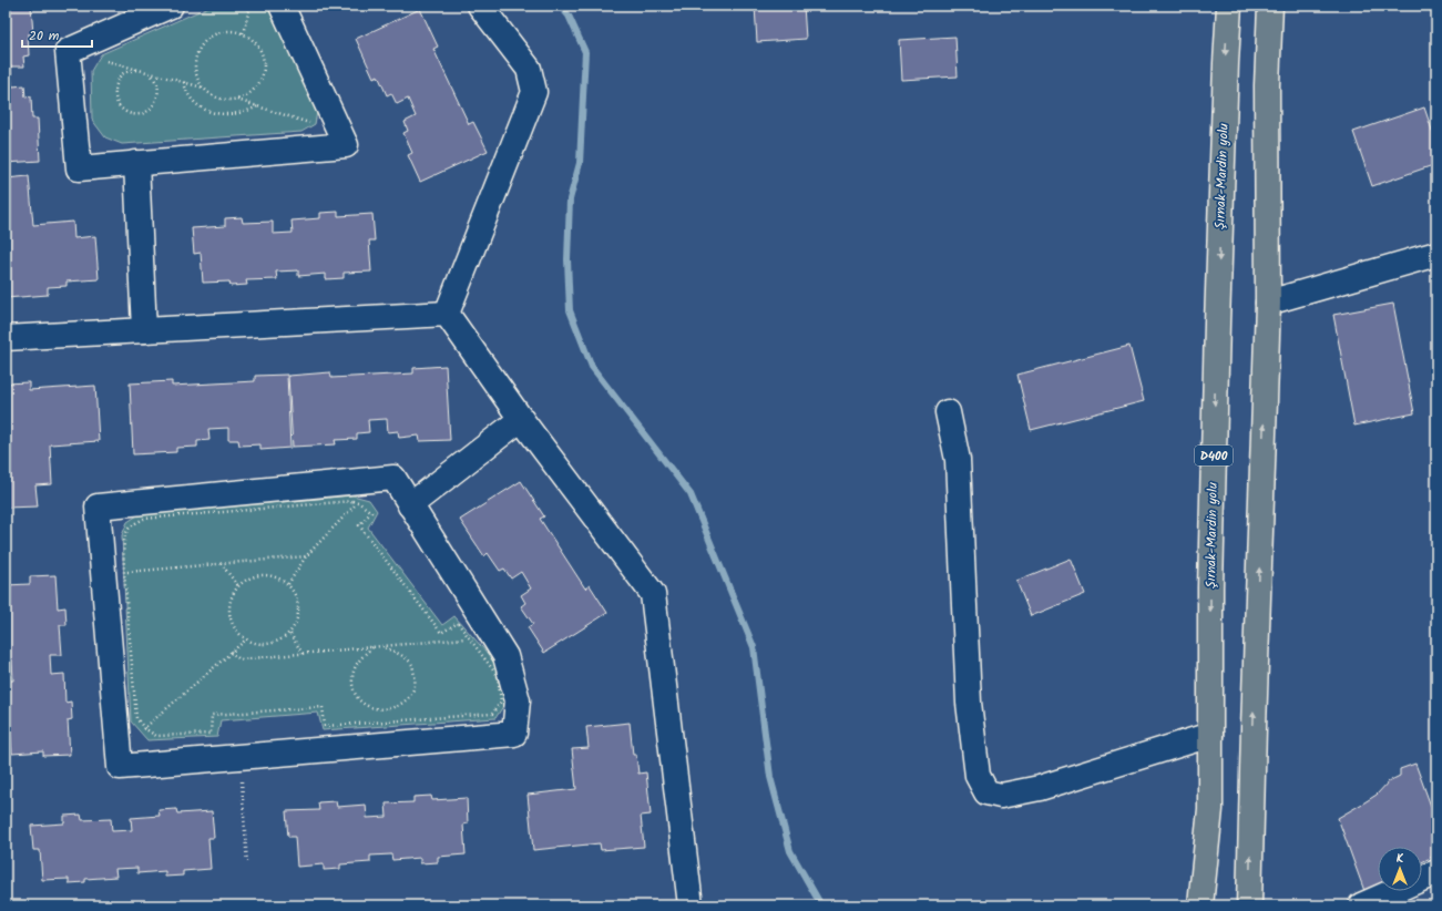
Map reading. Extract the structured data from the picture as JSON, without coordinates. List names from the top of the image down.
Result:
{
  "streets": {
    "highway": ["Şırnak-Mardin yolu", "D400"]
  },
  "scale_bar": "20 m",
  "north": "top"
}
